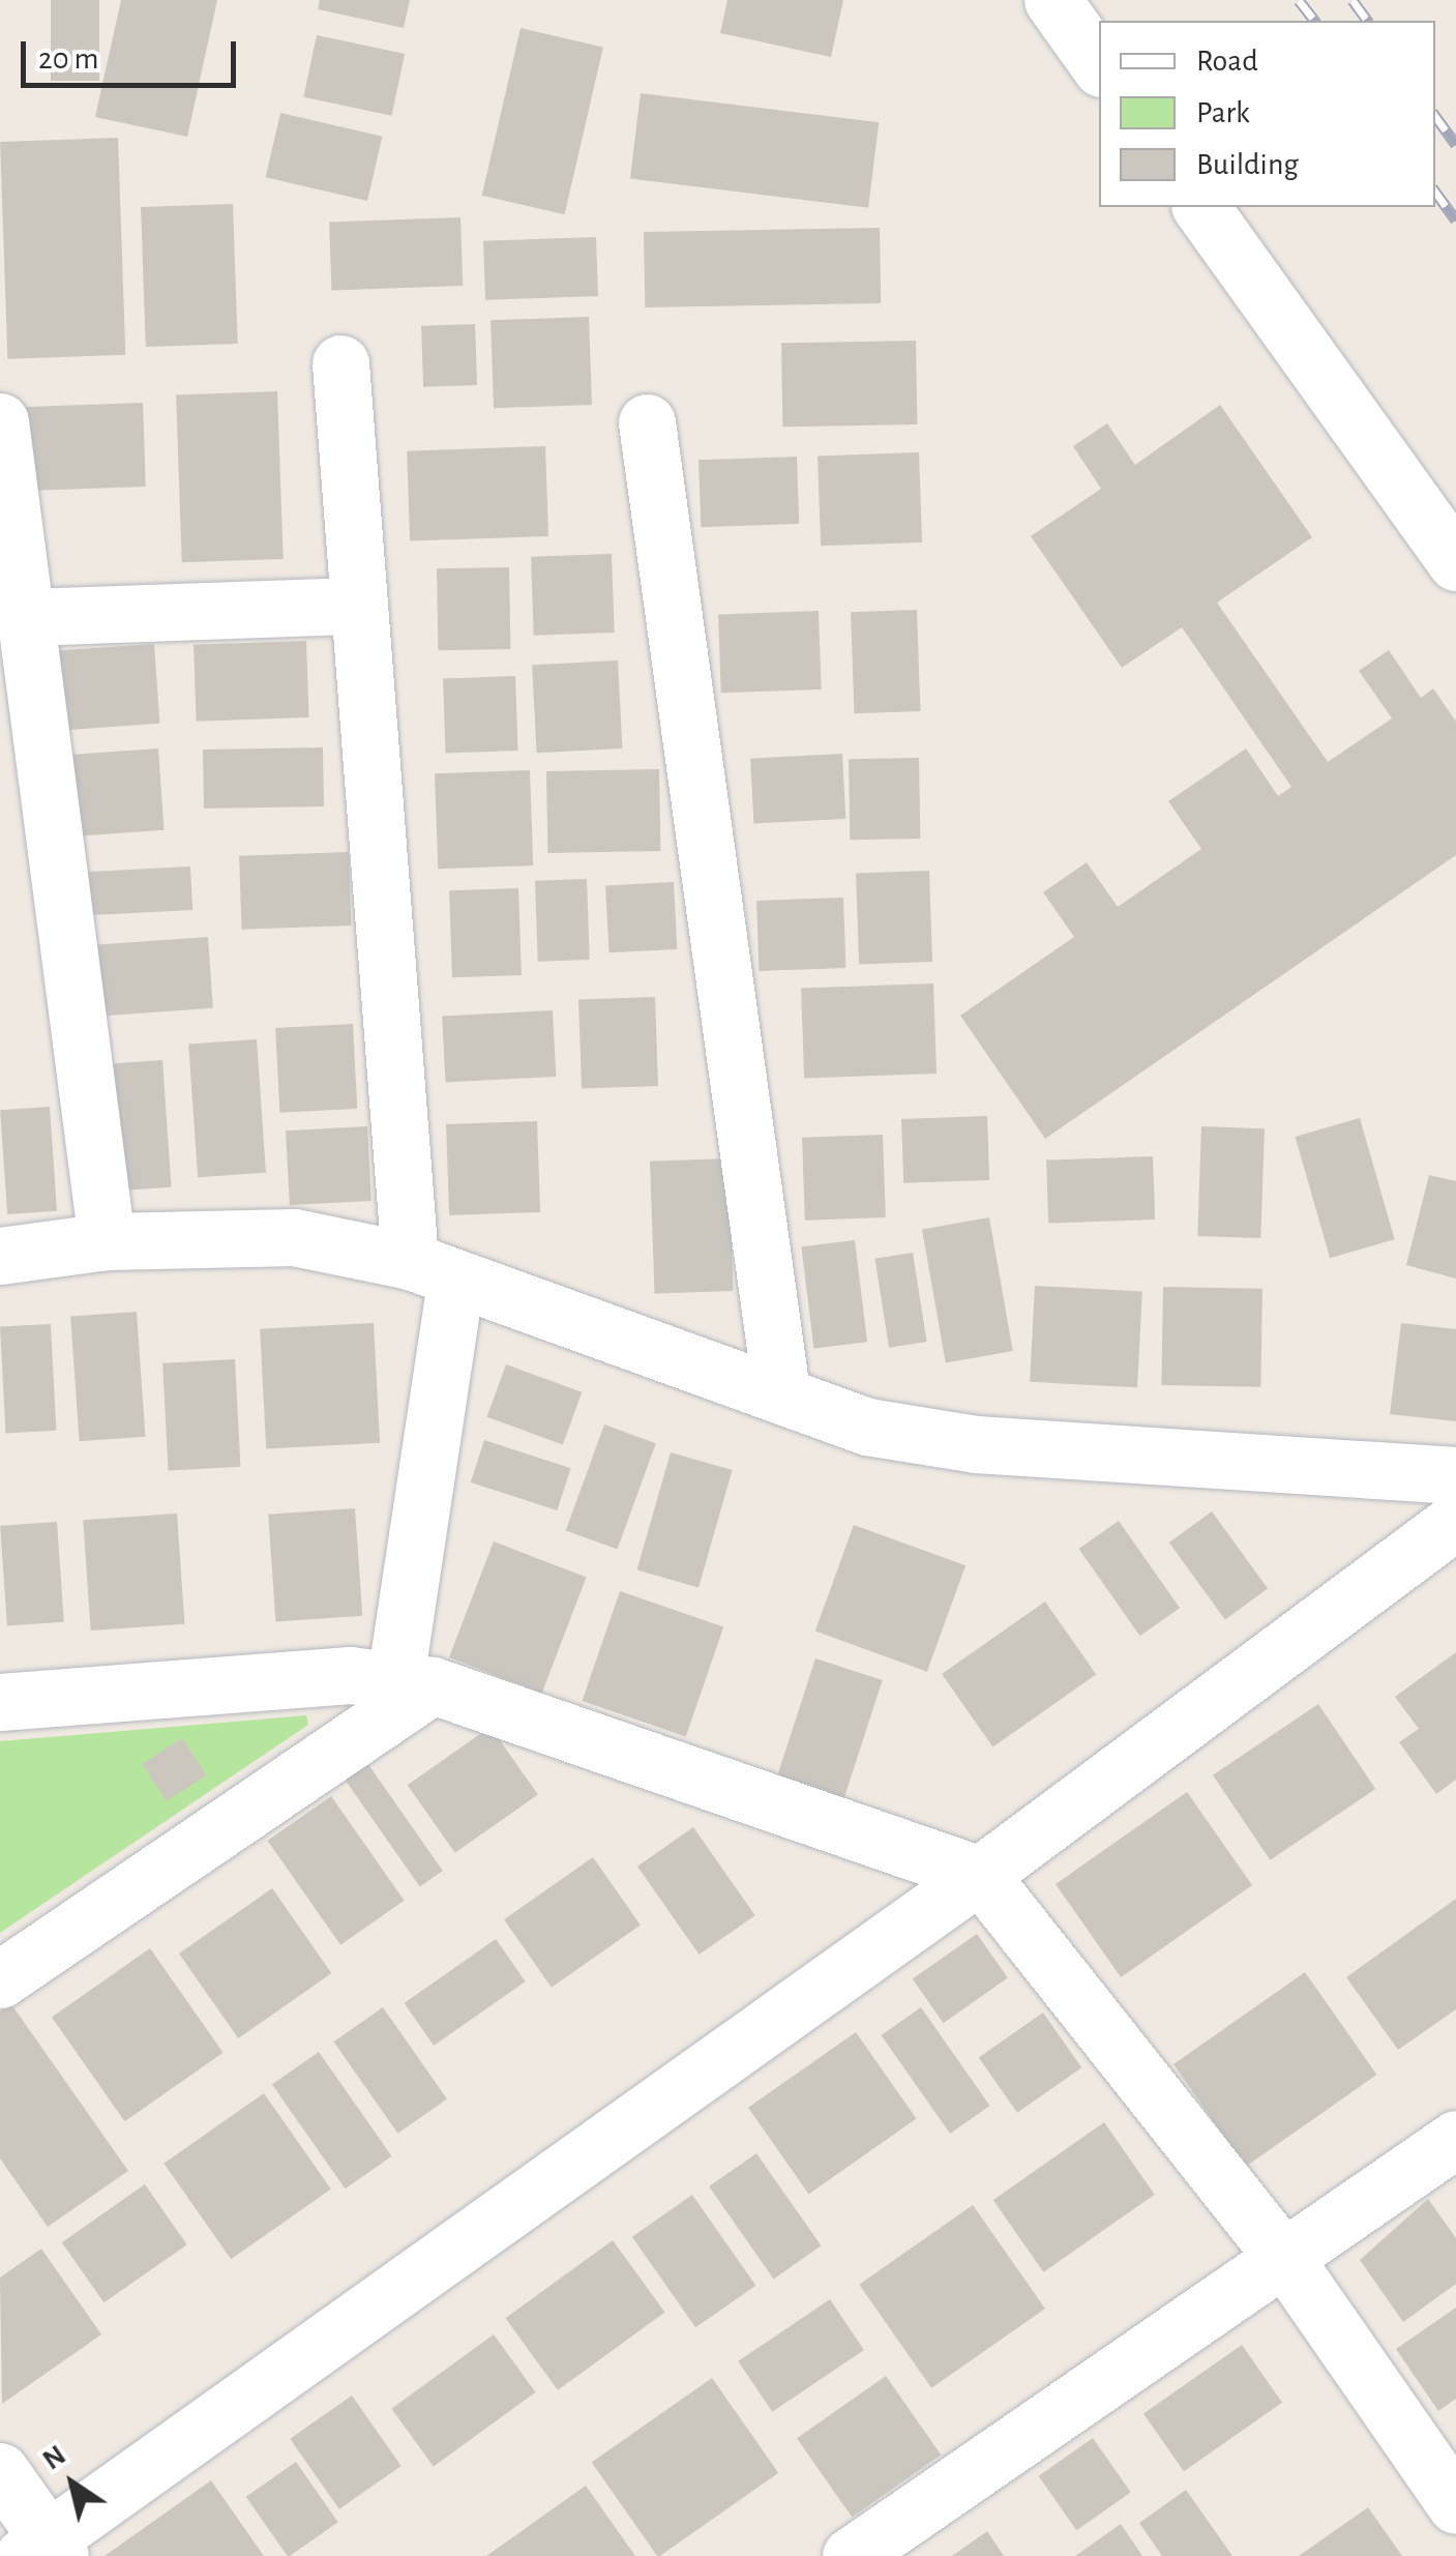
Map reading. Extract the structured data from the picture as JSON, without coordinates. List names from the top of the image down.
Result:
{
  "legend": ["Road", "Park", "Building"],
  "scale_bar": "20 m",
  "north": "top left"
}
